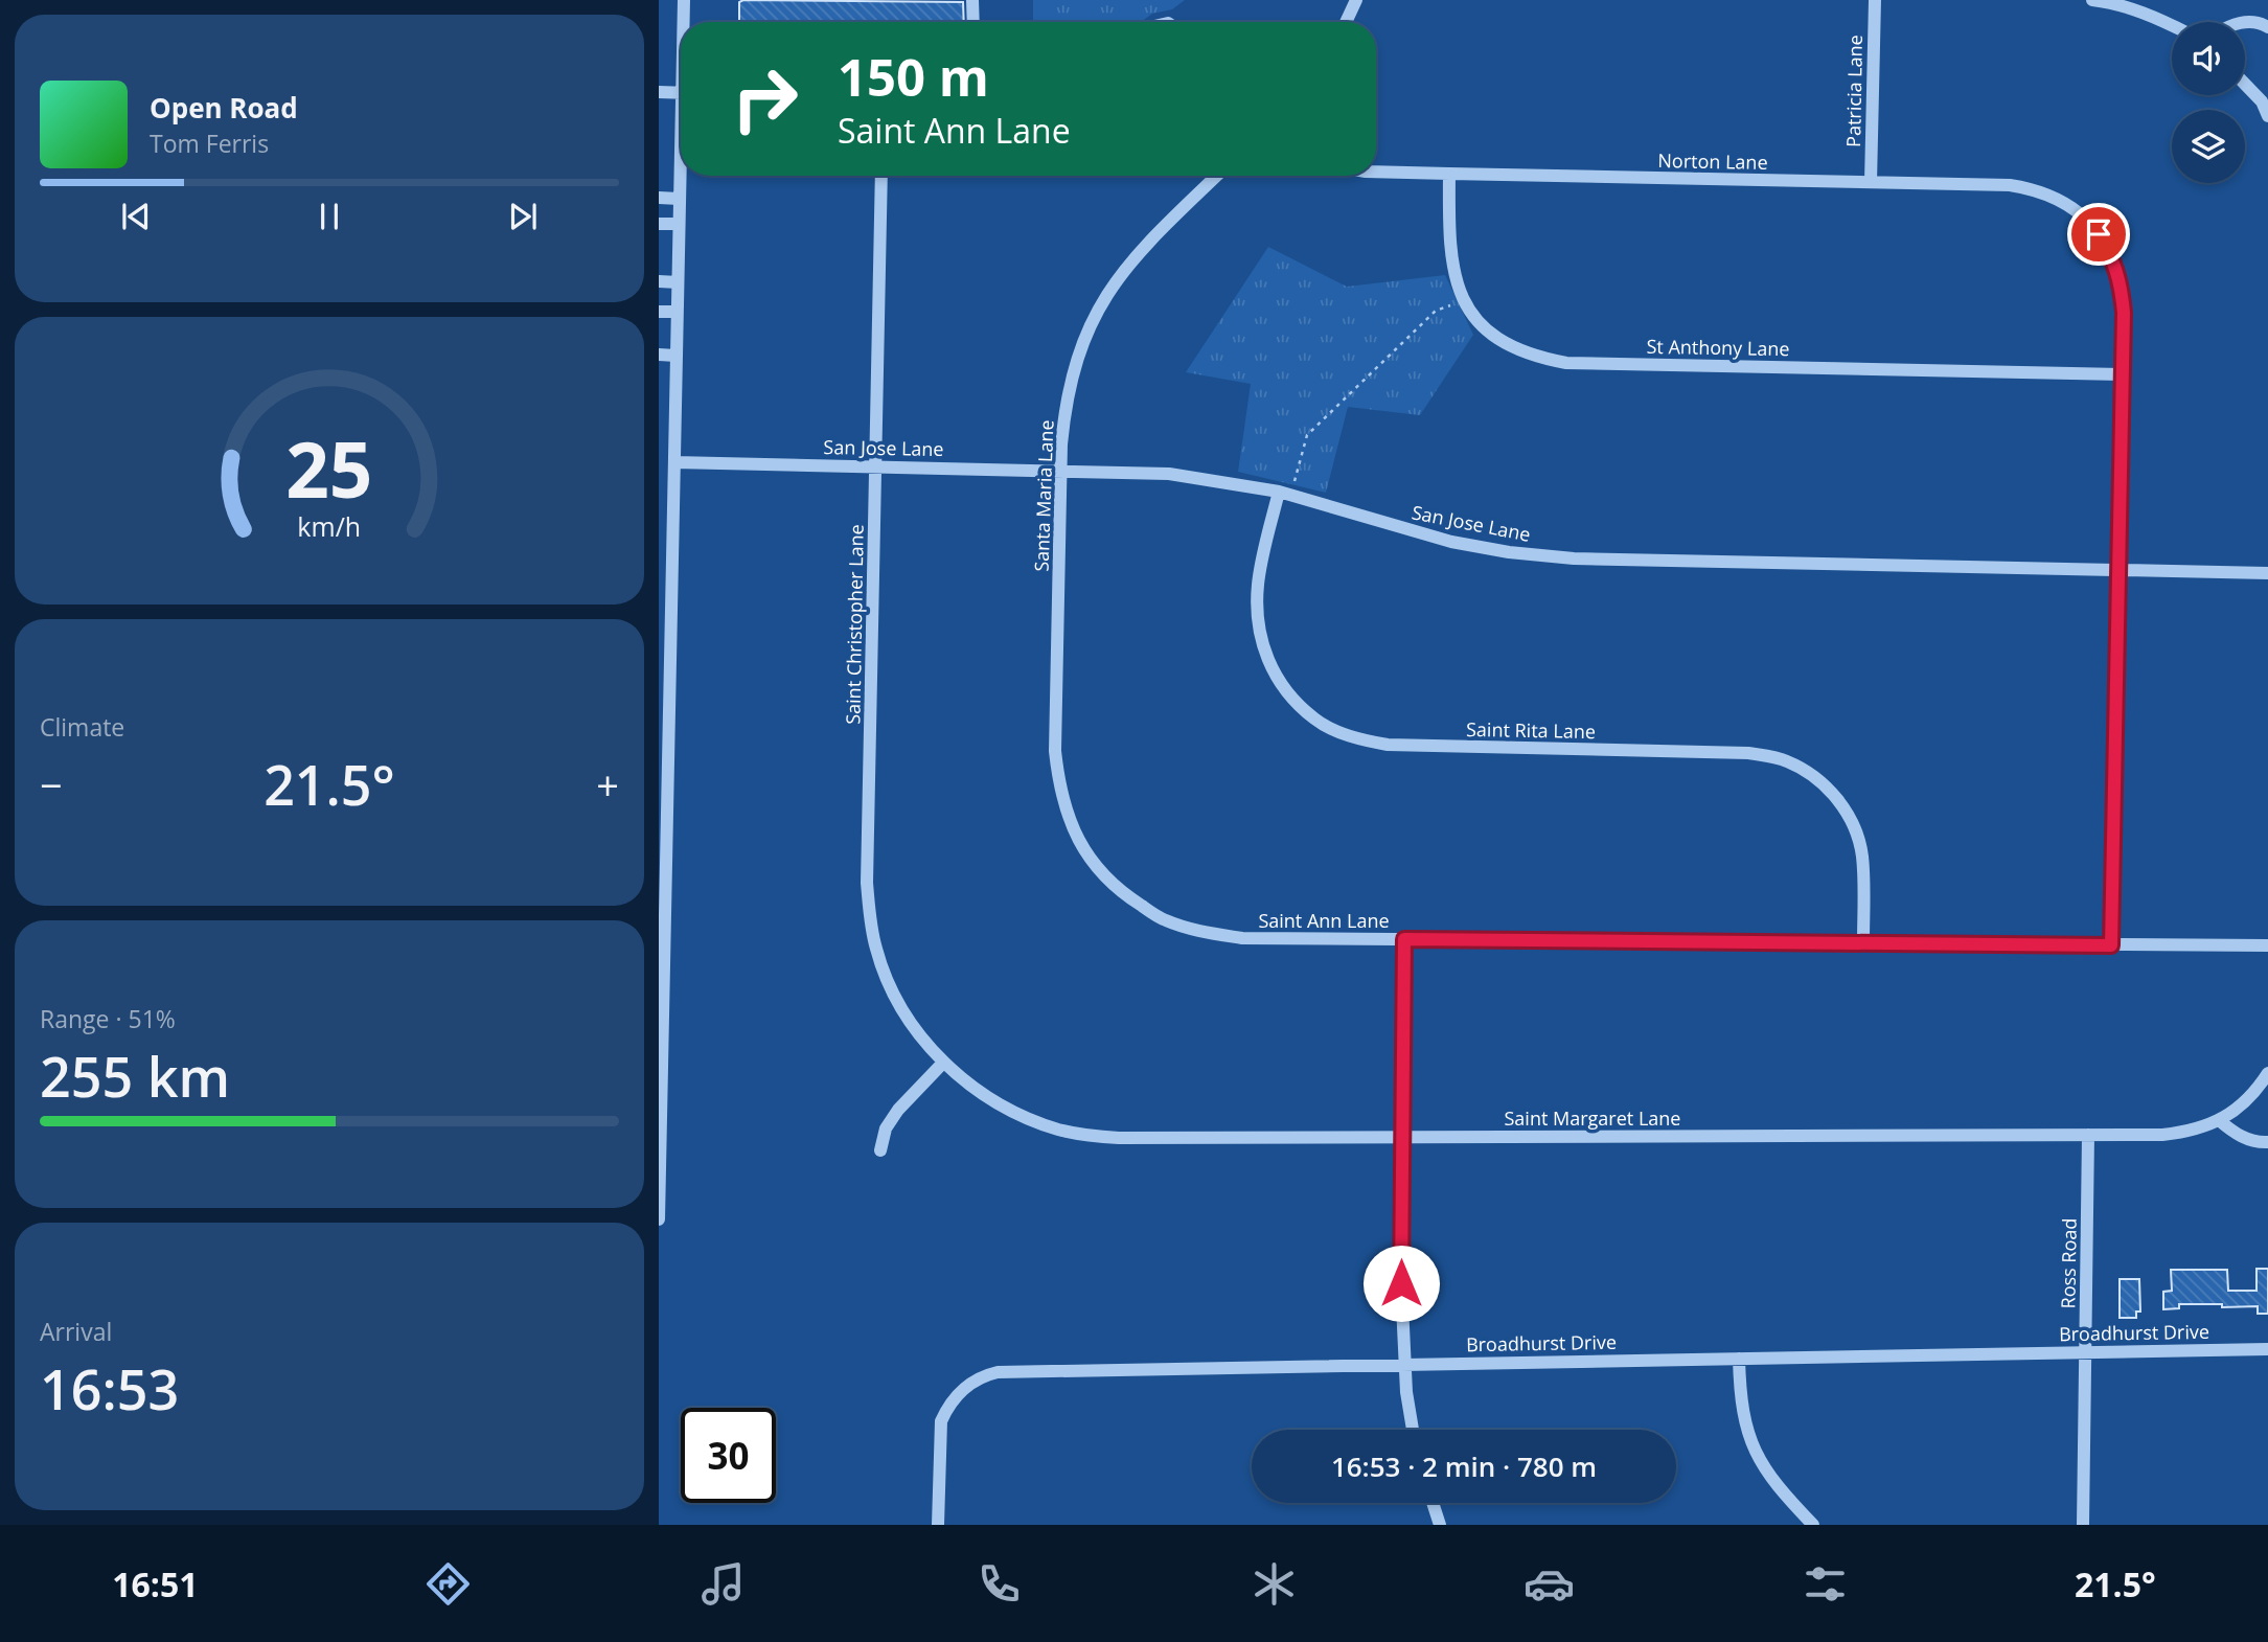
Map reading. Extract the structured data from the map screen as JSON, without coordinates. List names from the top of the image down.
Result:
{
  "streets": {
    "street": [
      "Patricia Lane",
      "Norton Lane",
      "St Anthony Lane",
      "San Jose Lane",
      "Santa Maria Lane",
      "Saint Christopher Lane",
      "Saint Rita Lane",
      "Saint Ann Lane",
      "Saint Margaret Lane",
      "Ross Road",
      "Broadhurst Drive"
    ]
  },
  "crossings": [
    ["Patricia Lane", "Norton Lane"],
    ["Norton Lane", "St Anthony Lane"],
    ["San Jose Lane", "Santa Maria Lane"],
    ["San Jose Lane", "Saint Christopher Lane"],
    ["San Jose Lane", "Saint Rita Lane"],
    ["Santa Maria Lane", "Saint Ann Lane"],
    ["Saint Christopher Lane", "Saint Margaret Lane"],
    ["Saint Rita Lane", "Saint Ann Lane"],
    ["Saint Margaret Lane", "Ross Road"],
    ["Ross Road", "Broadhurst Drive"]
  ],
  "page": {
    "turn": ["150 m", "Saint Ann Lane"],
    "song": ["Open Road", "Tom Ferris"],
    "tile": [
      "Climate",
      ["Range · 51%", "255 km"],
      ["Arrival", "16:53"]
    ],
    "heat": ["−", "21.5°", "+"],
    "limit": "30",
    "trip": "16:53 · 2 min · 780 m",
    "tabs": ["16:51", "21.5°"],
    "gauge": ["25", "km/h"]
  }
}
